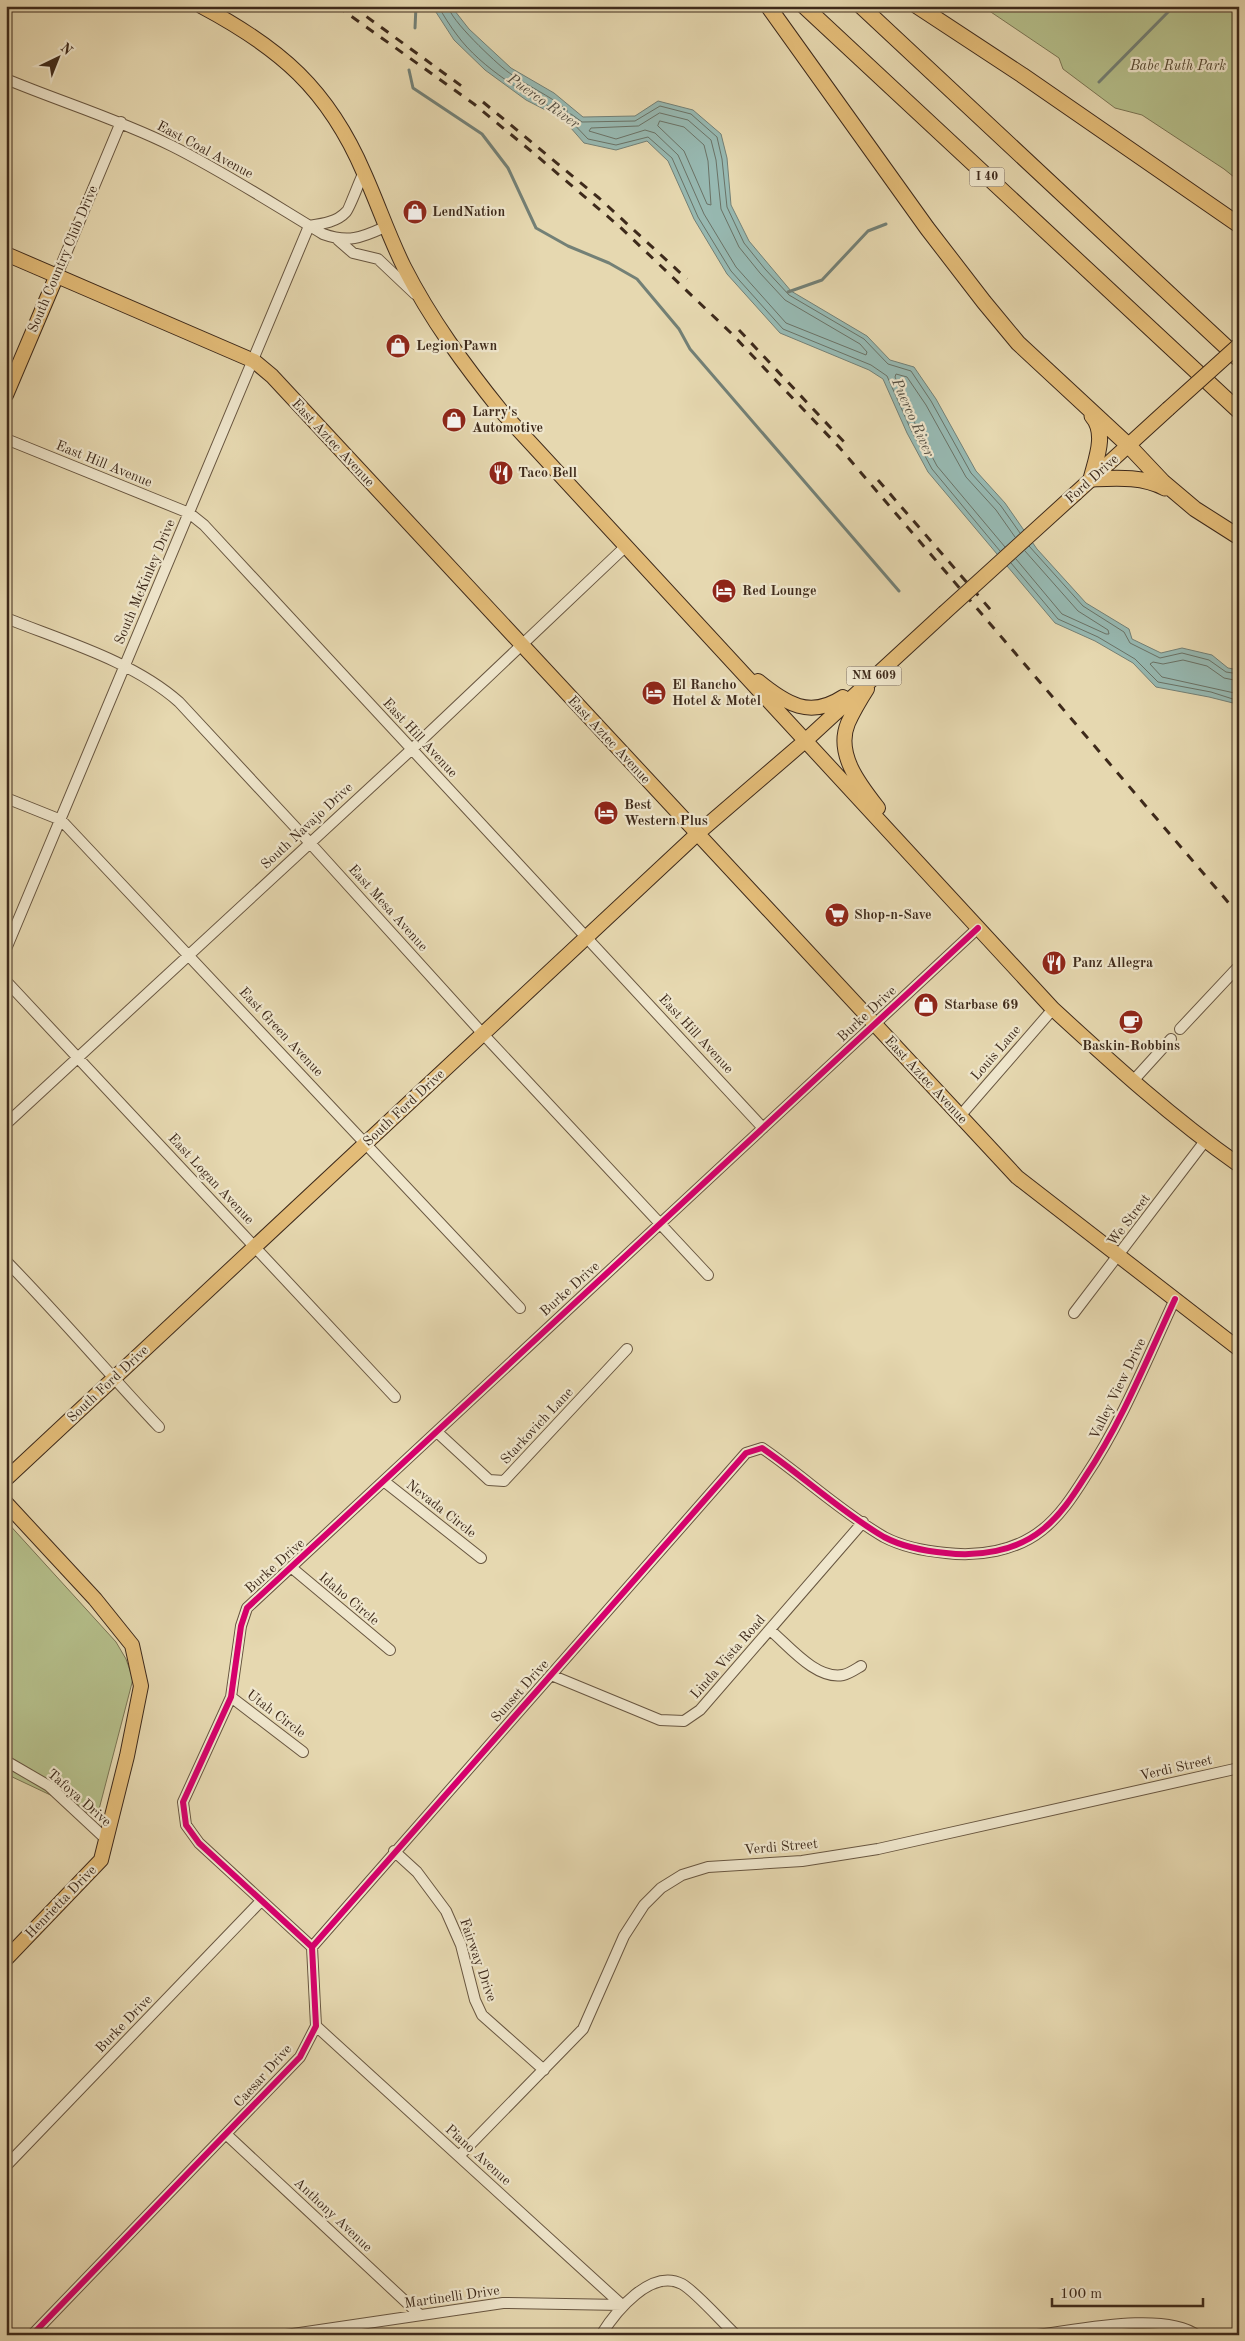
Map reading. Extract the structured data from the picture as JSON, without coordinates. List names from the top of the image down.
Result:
{
  "streets": {
    "highway": ["I 40"],
    "main road": [
      "South Country Club Drive",
      "East Aztec Avenue",
      "Ford Drive",
      "NM 609",
      "South Ford Drive",
      "Henrietta Drive"
    ],
    "street": [
      "East Coal Avenue",
      "East Hill Avenue",
      "South McKinley Drive",
      "South Navajo Drive",
      "East Mesa Avenue",
      "Burke Drive",
      "East Green Avenue",
      "Louis Lane",
      "East Logan Avenue",
      "We Street",
      "Valley View Drive",
      "Starkovich Lane",
      "Nevada Circle",
      "Idaho Circle",
      "Linda Vista Road",
      "Sunset Drive",
      "Utah Circle",
      "Verdi Street",
      "Tafoya Drive",
      "Fairway Drive",
      "Caesar Drive",
      "Piano Avenue",
      "Anthony Avenue",
      "Martinelli Drive"
    ]
  },
  "crossings": [
    ["East Coal Avenue", "South Country Club Drive"],
    ["East Coal Avenue", "South McKinley Drive"],
    ["South Country Club Drive", "East Aztec Avenue"],
    ["East Aztec Avenue", "South McKinley Drive"],
    ["East Aztec Avenue", "South Navajo Drive"],
    ["East Aztec Avenue", "Burke Drive"],
    ["East Aztec Avenue", "Louis Lane"],
    ["East Aztec Avenue", "South Ford Drive"],
    ["East Aztec Avenue", "We Street"],
    ["East Aztec Avenue", "Valley View Drive"],
    ["East Hill Avenue", "South McKinley Drive"],
    ["East Hill Avenue", "South Navajo Drive"],
    ["East Hill Avenue", "Burke Drive"],
    ["East Hill Avenue", "South Ford Drive"],
    ["Ford Drive", "NM 609"],
    ["South McKinley Drive", "East Mesa Avenue"],
    ["South McKinley Drive", "East Green Avenue"],
    ["NM 609", "South Ford Drive"],
    ["South Navajo Drive", "East Mesa Avenue"],
    ["South Navajo Drive", "East Green Avenue"],
    ["South Navajo Drive", "East Logan Avenue"],
    ["East Mesa Avenue", "Burke Drive"],
    ["East Mesa Avenue", "South Ford Drive"],
    ["Burke Drive", "Starkovich Lane"],
    ["Burke Drive", "Nevada Circle"],
    ["Burke Drive", "Idaho Circle"],
    ["Burke Drive", "Utah Circle"],
    ["East Green Avenue", "South Ford Drive"],
    ["South Ford Drive", "East Logan Avenue"],
    ["Valley View Drive", "Linda Vista Road"],
    ["Valley View Drive", "Sunset Drive"],
    ["Linda Vista Road", "Sunset Drive"],
    ["Sunset Drive", "Fairway Drive"],
    ["Verdi Street", "Fairway Drive"],
    ["Verdi Street", "Piano Avenue"],
    ["Tafoya Drive", "Henrietta Drive"],
    ["Caesar Drive", "Piano Avenue"],
    ["Caesar Drive", "Anthony Avenue"],
    ["Piano Avenue", "Martinelli Drive"],
    ["Anthony Avenue", "Martinelli Drive"]
  ],
  "water": ["Puerco River"],
  "parks": ["Babe Ruth Park"],
  "places": {
    "shop": [
      "LendNation",
      "Legion Pawn",
      "Larry's Automotive",
      "Starbase 69"
    ],
    "restaurant": ["Taco Bell", "Panz Allegra"],
    "hotel": ["Red Lounge", "El Rancho Hotel & Motel", "Best Western Plus"],
    "supermarket": ["Shop-n-Save"],
    "cafe": ["Baskin-Robbins"]
  },
  "scale_bar": "100 m",
  "north": "top right"
}
